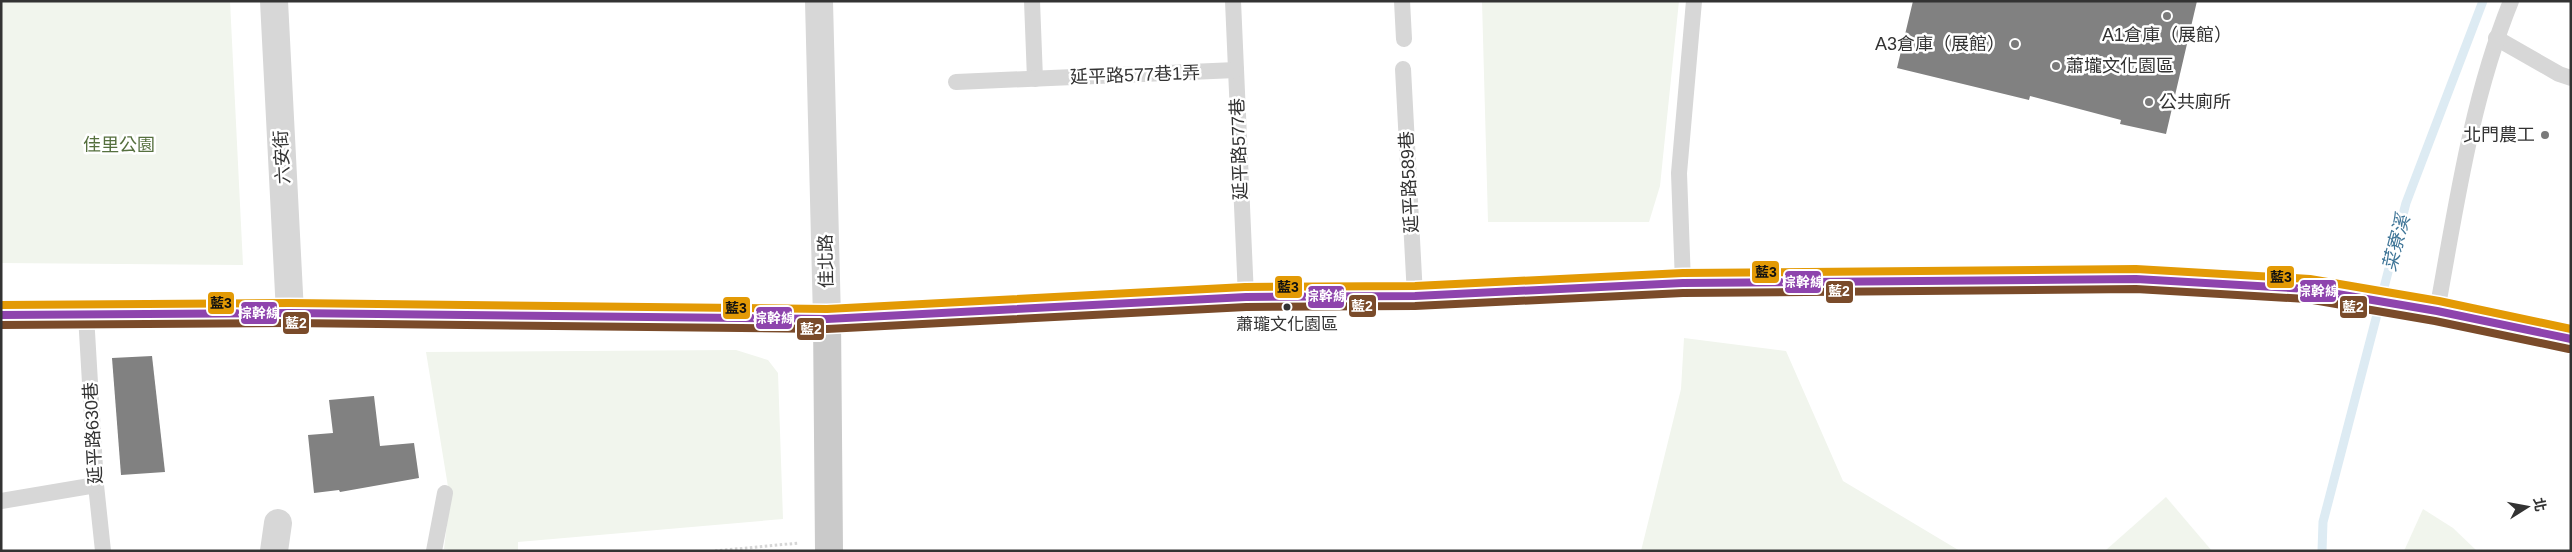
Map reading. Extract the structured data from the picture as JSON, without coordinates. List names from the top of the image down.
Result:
{
  "streets": {
    "main road": ["佳北路"],
    "street": ["六安街"],
    "lane": [
      "延平路577巷1弄",
      "延平路577巷",
      "延平路589巷",
      "延平路630巷"
    ]
  },
  "crossings": [
    ["延平路577巷1弄", "延平路577巷"]
  ],
  "water": ["菜寮溪"],
  "parks": ["佳里公園"],
  "places": [
    "A1倉庫（展館）",
    "A3倉庫（展館）",
    "蕭壠文化園區",
    "公共廁所",
    "北門農工",
    "蕭瓏文化園區"
  ],
  "lines": ["transit line 藍3", "transit line 棕幹線", "transit line 藍2"],
  "north": "right"
}
